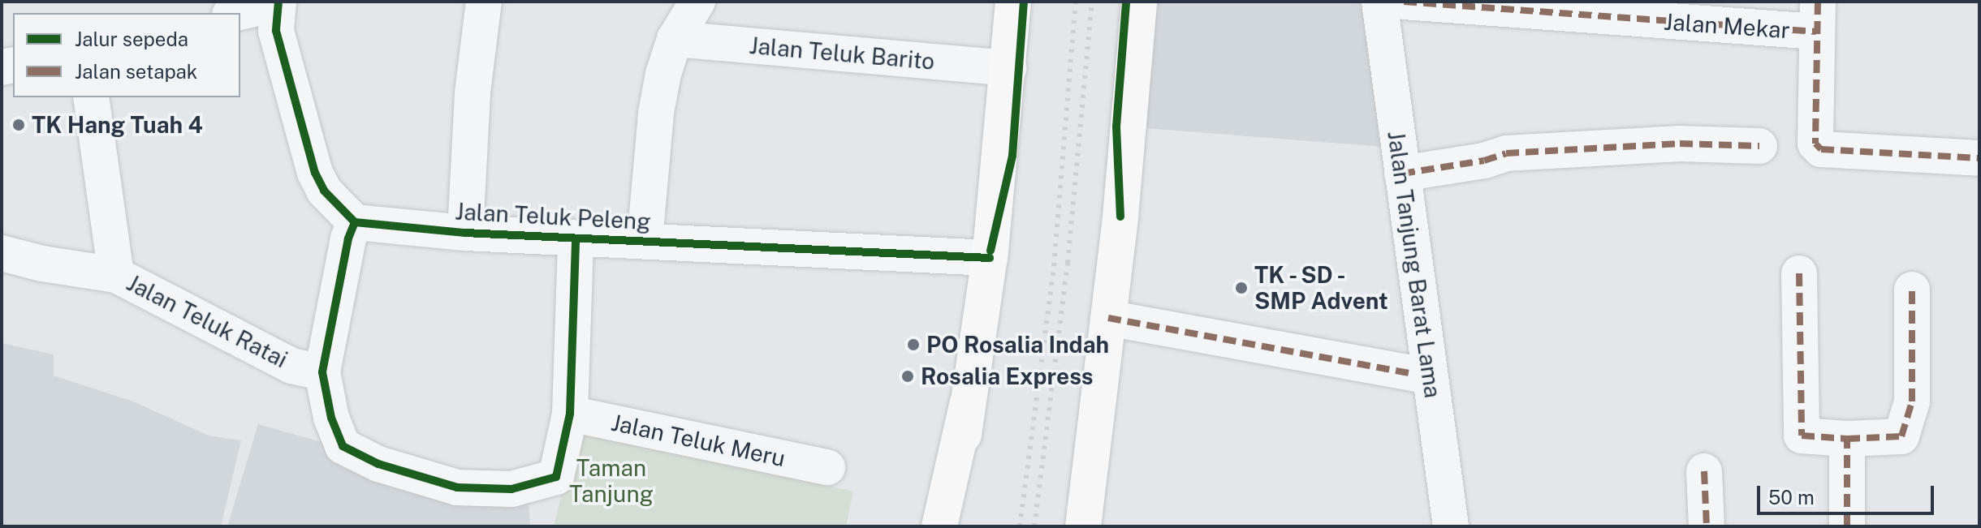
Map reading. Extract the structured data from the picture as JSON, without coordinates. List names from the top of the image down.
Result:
{
  "streets": {
    "street": [
      "Jalan Mekar",
      "Jalan Teluk Barito",
      "Jalan Teluk Peleng",
      "Jalan Tanjung Barat Lama",
      "Jalan Teluk Ratai",
      "Jalan Teluk Meru"
    ]
  },
  "parks": ["Taman Tanjung"],
  "places": [
    "TK Hang Tuah 4",
    "TK - SD - SMP Advent",
    "PO Rosalia Indah",
    "Rosalia Express"
  ],
  "legend": ["Jalur sepeda", "Jalan setapak"],
  "scale_bar": "50 m"
}
